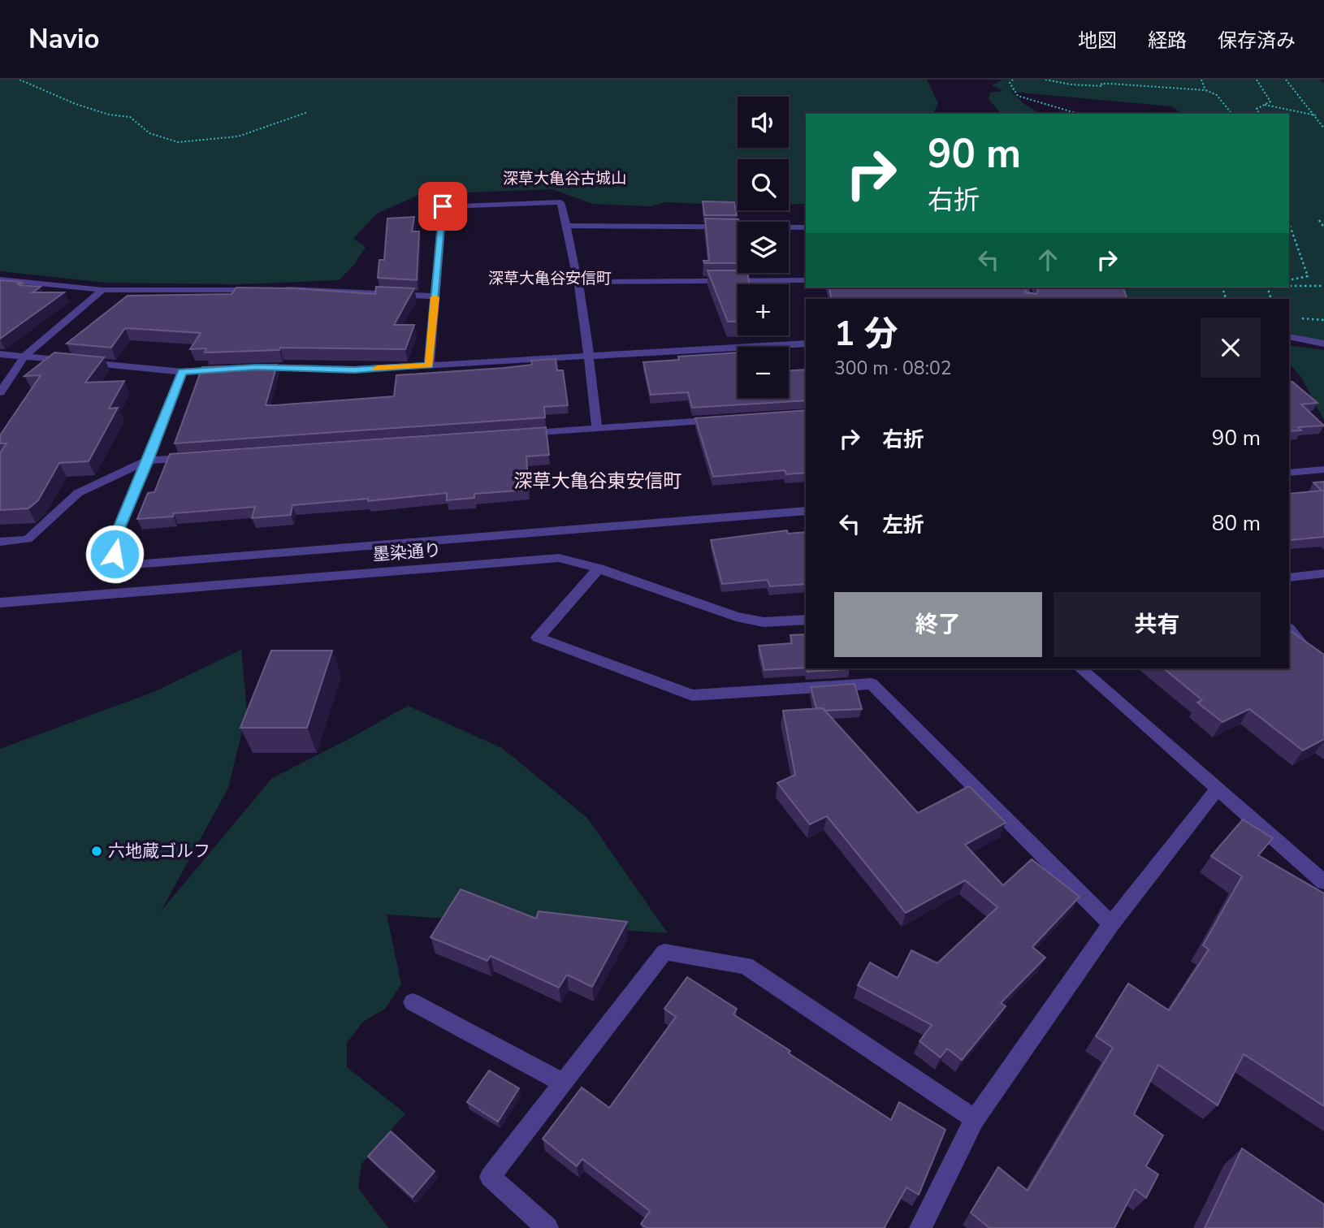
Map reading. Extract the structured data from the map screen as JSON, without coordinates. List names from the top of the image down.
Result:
{
  "streets": {
    "street": ["墨染通り"]
  },
  "districts": ["深草大亀谷古城山", "深草大亀谷安信町", "深草大亀谷東安信町"],
  "places": ["六地蔵ゴルフ"],
  "page": {
    "header": "Navio",
    "nav": ["地図", "経路", "保存済み"],
    "map_buttons": ["+", "−"],
    "turn": ["90 m", "右折"],
    "heading": ["1 分", "300 m · 08:02"],
    "list": [
      {
        "name": "右折",
        "value": "90 m"
      },
      {
        "name": "左折",
        "value": "80 m"
      }
    ],
    "buttons": ["終了", "共有"]
  }
}
